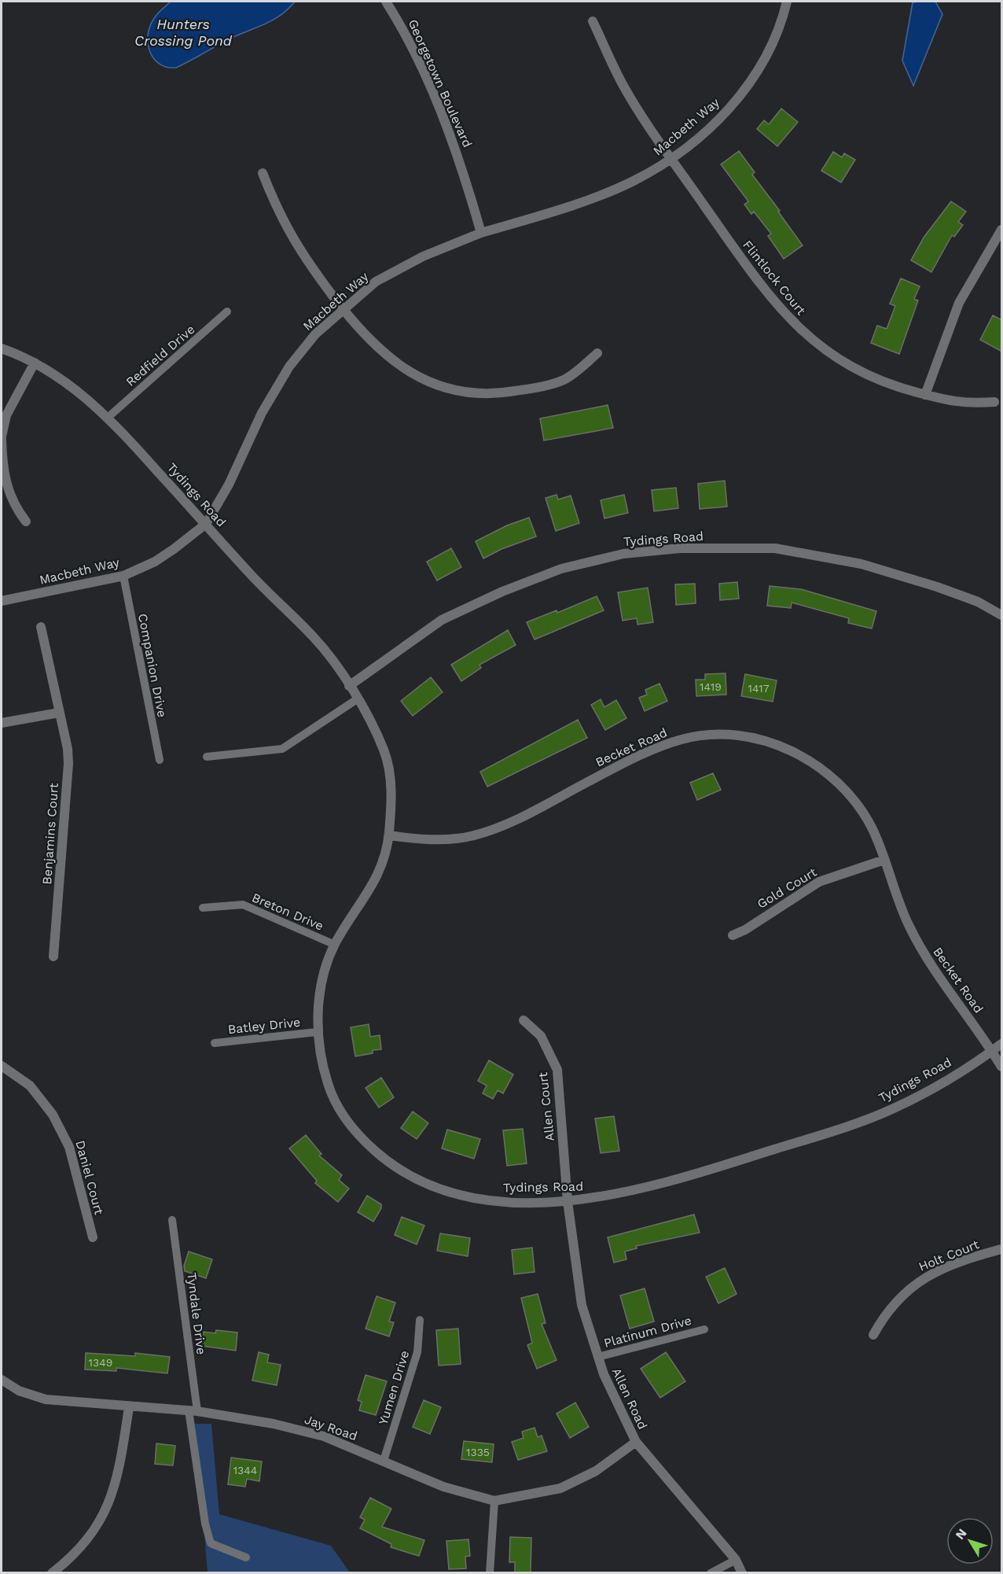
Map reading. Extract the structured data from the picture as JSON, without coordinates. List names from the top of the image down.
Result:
{
  "streets": {
    "street": [
      "Georgetown Boulevard",
      "Macbeth Way",
      "Flintlock Court",
      "Tydings Road",
      "Becket Road",
      "Benjamins Court",
      "Gold Court",
      "Allen Court",
      "Daniel Court",
      "Holt Court",
      "Allen Road",
      "Jay Road"
    ],
    "lane": [
      "Redfield Drive",
      "Companion Drive",
      "Breton Drive",
      "Batley Drive",
      "Tyndale Drive",
      "Platinum Drive",
      "Yumen Drive"
    ]
  },
  "crossings": [
    ["Georgetown Boulevard", "Macbeth Way"],
    ["Macbeth Way", "Flintlock Court"],
    ["Macbeth Way", "Tydings Road"],
    ["Macbeth Way", "Companion Drive"],
    ["Redfield Drive", "Tydings Road"],
    ["Tydings Road", "Becket Road"],
    ["Tydings Road", "Breton Drive"],
    ["Tydings Road", "Batley Drive"],
    ["Tydings Road", "Allen Court"],
    ["Tydings Road", "Allen Road"],
    ["Becket Road", "Gold Court"],
    ["Allen Court", "Allen Road"],
    ["Tyndale Drive", "Jay Road"],
    ["Platinum Drive", "Allen Road"],
    ["Yumen Drive", "Jay Road"],
    ["Allen Road", "Jay Road"]
  ],
  "water": ["Hunters Crossing Pond"],
  "house_numbers": [
    "1419",
    "1417",
    "1349",
    "1335",
    "1344"
  ],
  "north": "top left"
}
